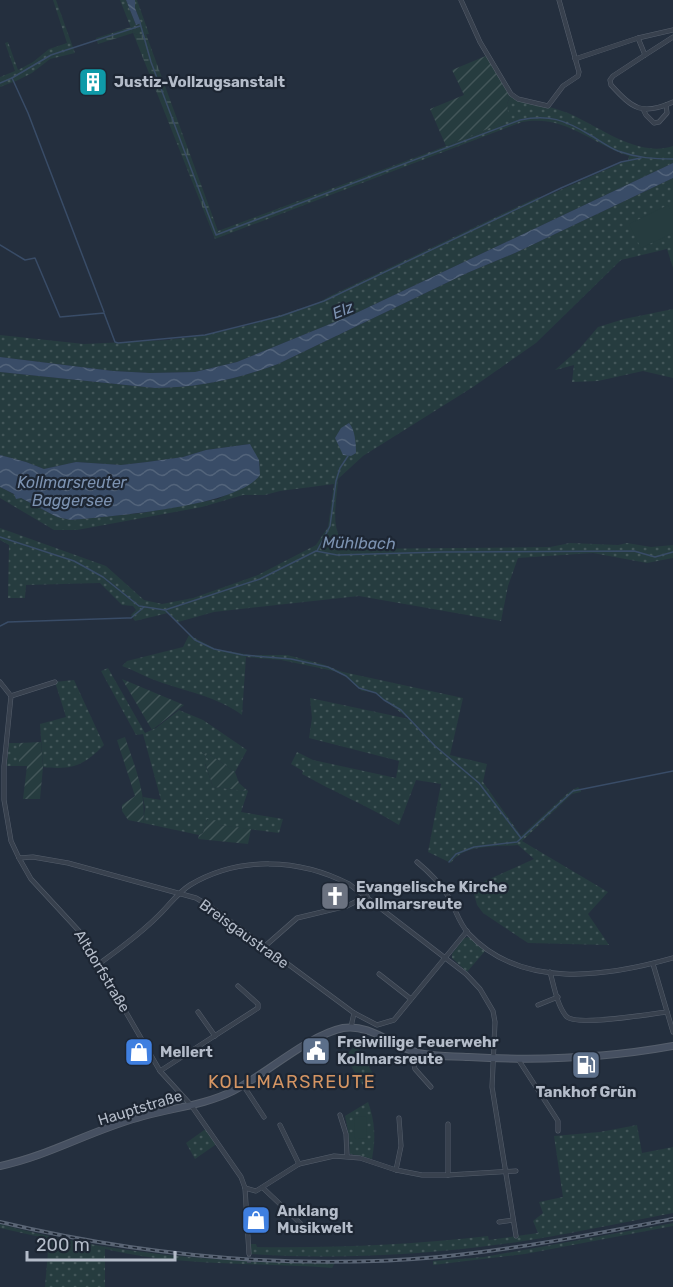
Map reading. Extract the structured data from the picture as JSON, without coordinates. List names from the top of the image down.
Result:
{
  "streets": {
    "main road": ["Hauptstraße"],
    "street": ["Breisgaustraße", "Altdorfstraße"]
  },
  "crossings": [
    ["Breisgaustraße", "Altdorfstraße"],
    ["Altdorfstraße", "Hauptstraße"]
  ],
  "districts": ["KOLLMARSREUTE"],
  "water": ["Elz", "Kollmarsreuter Baggersee", "Mühlbach"],
  "places": {
    "building": ["Justiz-Vollzugsanstalt"],
    "church": ["Evangelische Kirche Kollmarsreute"],
    "public building": ["Freiwillige Feuerwehr Kollmarsreute"],
    "shop": ["Mellert", "Anklang Musikwelt"],
    "fuel station": ["Tankhof Grün"]
  },
  "scale_bar": "200 m"
}
